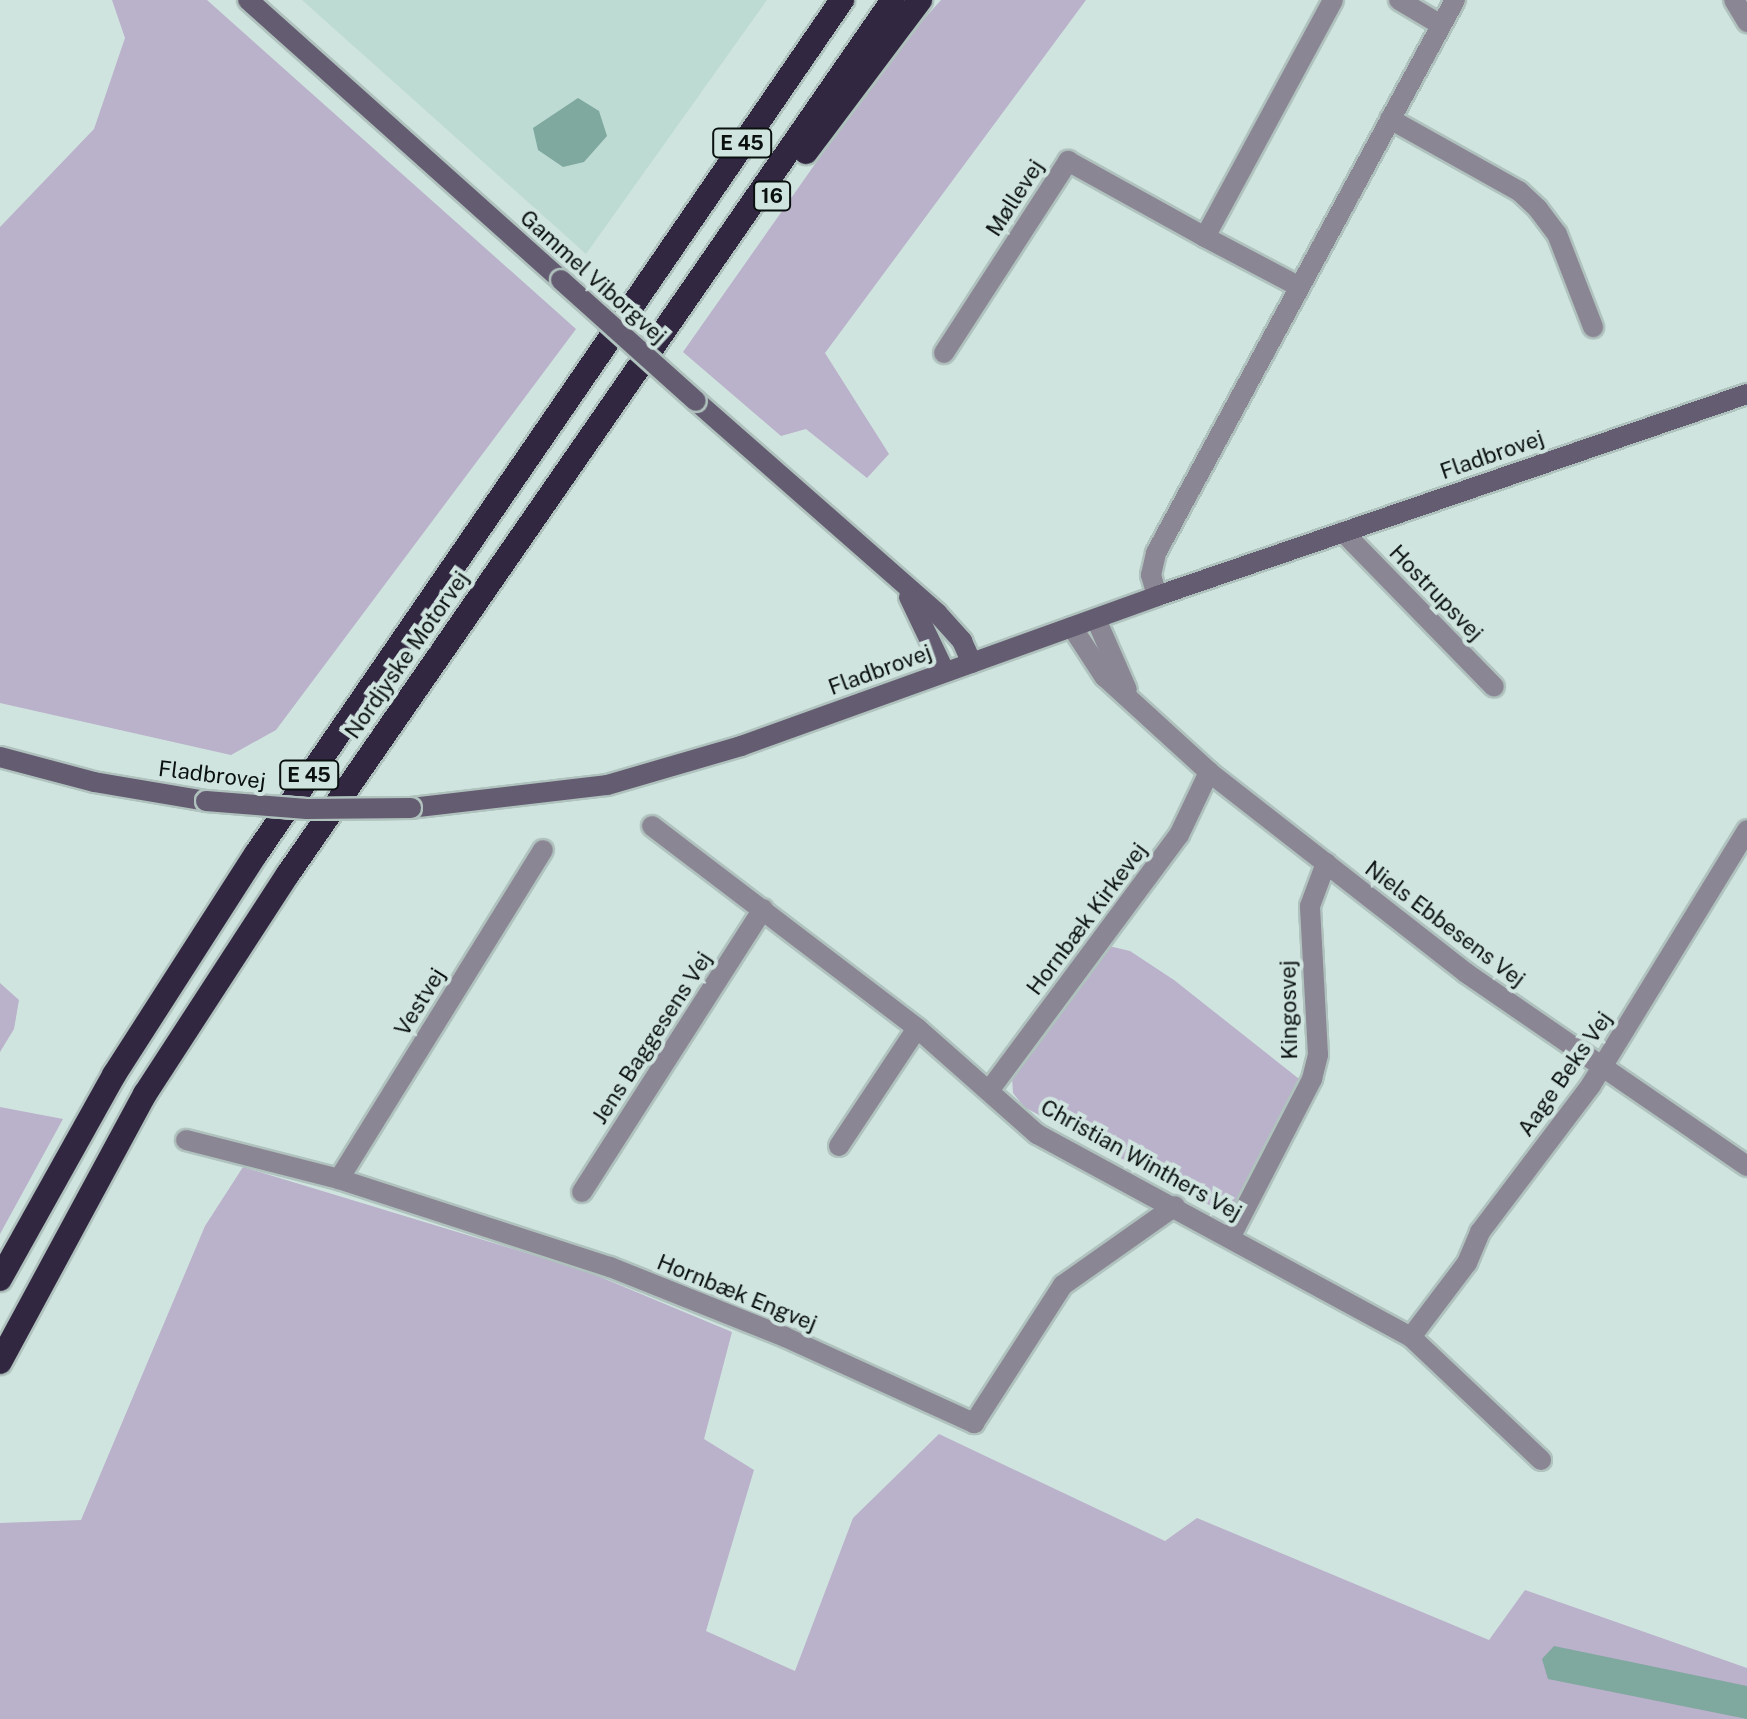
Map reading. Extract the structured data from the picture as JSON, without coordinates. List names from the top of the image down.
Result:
{
  "streets": {
    "highway": ["E 45", "16", "Nordjyske Motorvej"],
    "main road": ["Gammel Viborgvej", "Fladbrovej"],
    "street": [
      "Møllevej",
      "Hostrupsvej",
      "Hornbæk Kirkevej",
      "Niels Ebbesens Vej",
      "Vestvej",
      "Kingosvej",
      "Jens Baggesens Vej",
      "Aage Beks Vej",
      "Christian Winthers Vej",
      "Hornbæk Engvej"
    ]
  },
  "crossings": [
    ["16", "Nordjyske Motorvej"],
    ["Gammel Viborgvej", "Fladbrovej"],
    ["Fladbrovej", "Hostrupsvej"],
    ["Fladbrovej", "Niels Ebbesens Vej"],
    ["Hornbæk Kirkevej", "Niels Ebbesens Vej"],
    ["Hornbæk Kirkevej", "Christian Winthers Vej"],
    ["Niels Ebbesens Vej", "Kingosvej"],
    ["Niels Ebbesens Vej", "Aage Beks Vej"],
    ["Vestvej", "Hornbæk Engvej"],
    ["Kingosvej", "Christian Winthers Vej"],
    ["Jens Baggesens Vej", "Christian Winthers Vej"],
    ["Aage Beks Vej", "Christian Winthers Vej"],
    ["Christian Winthers Vej", "Hornbæk Engvej"]
  ]
}
